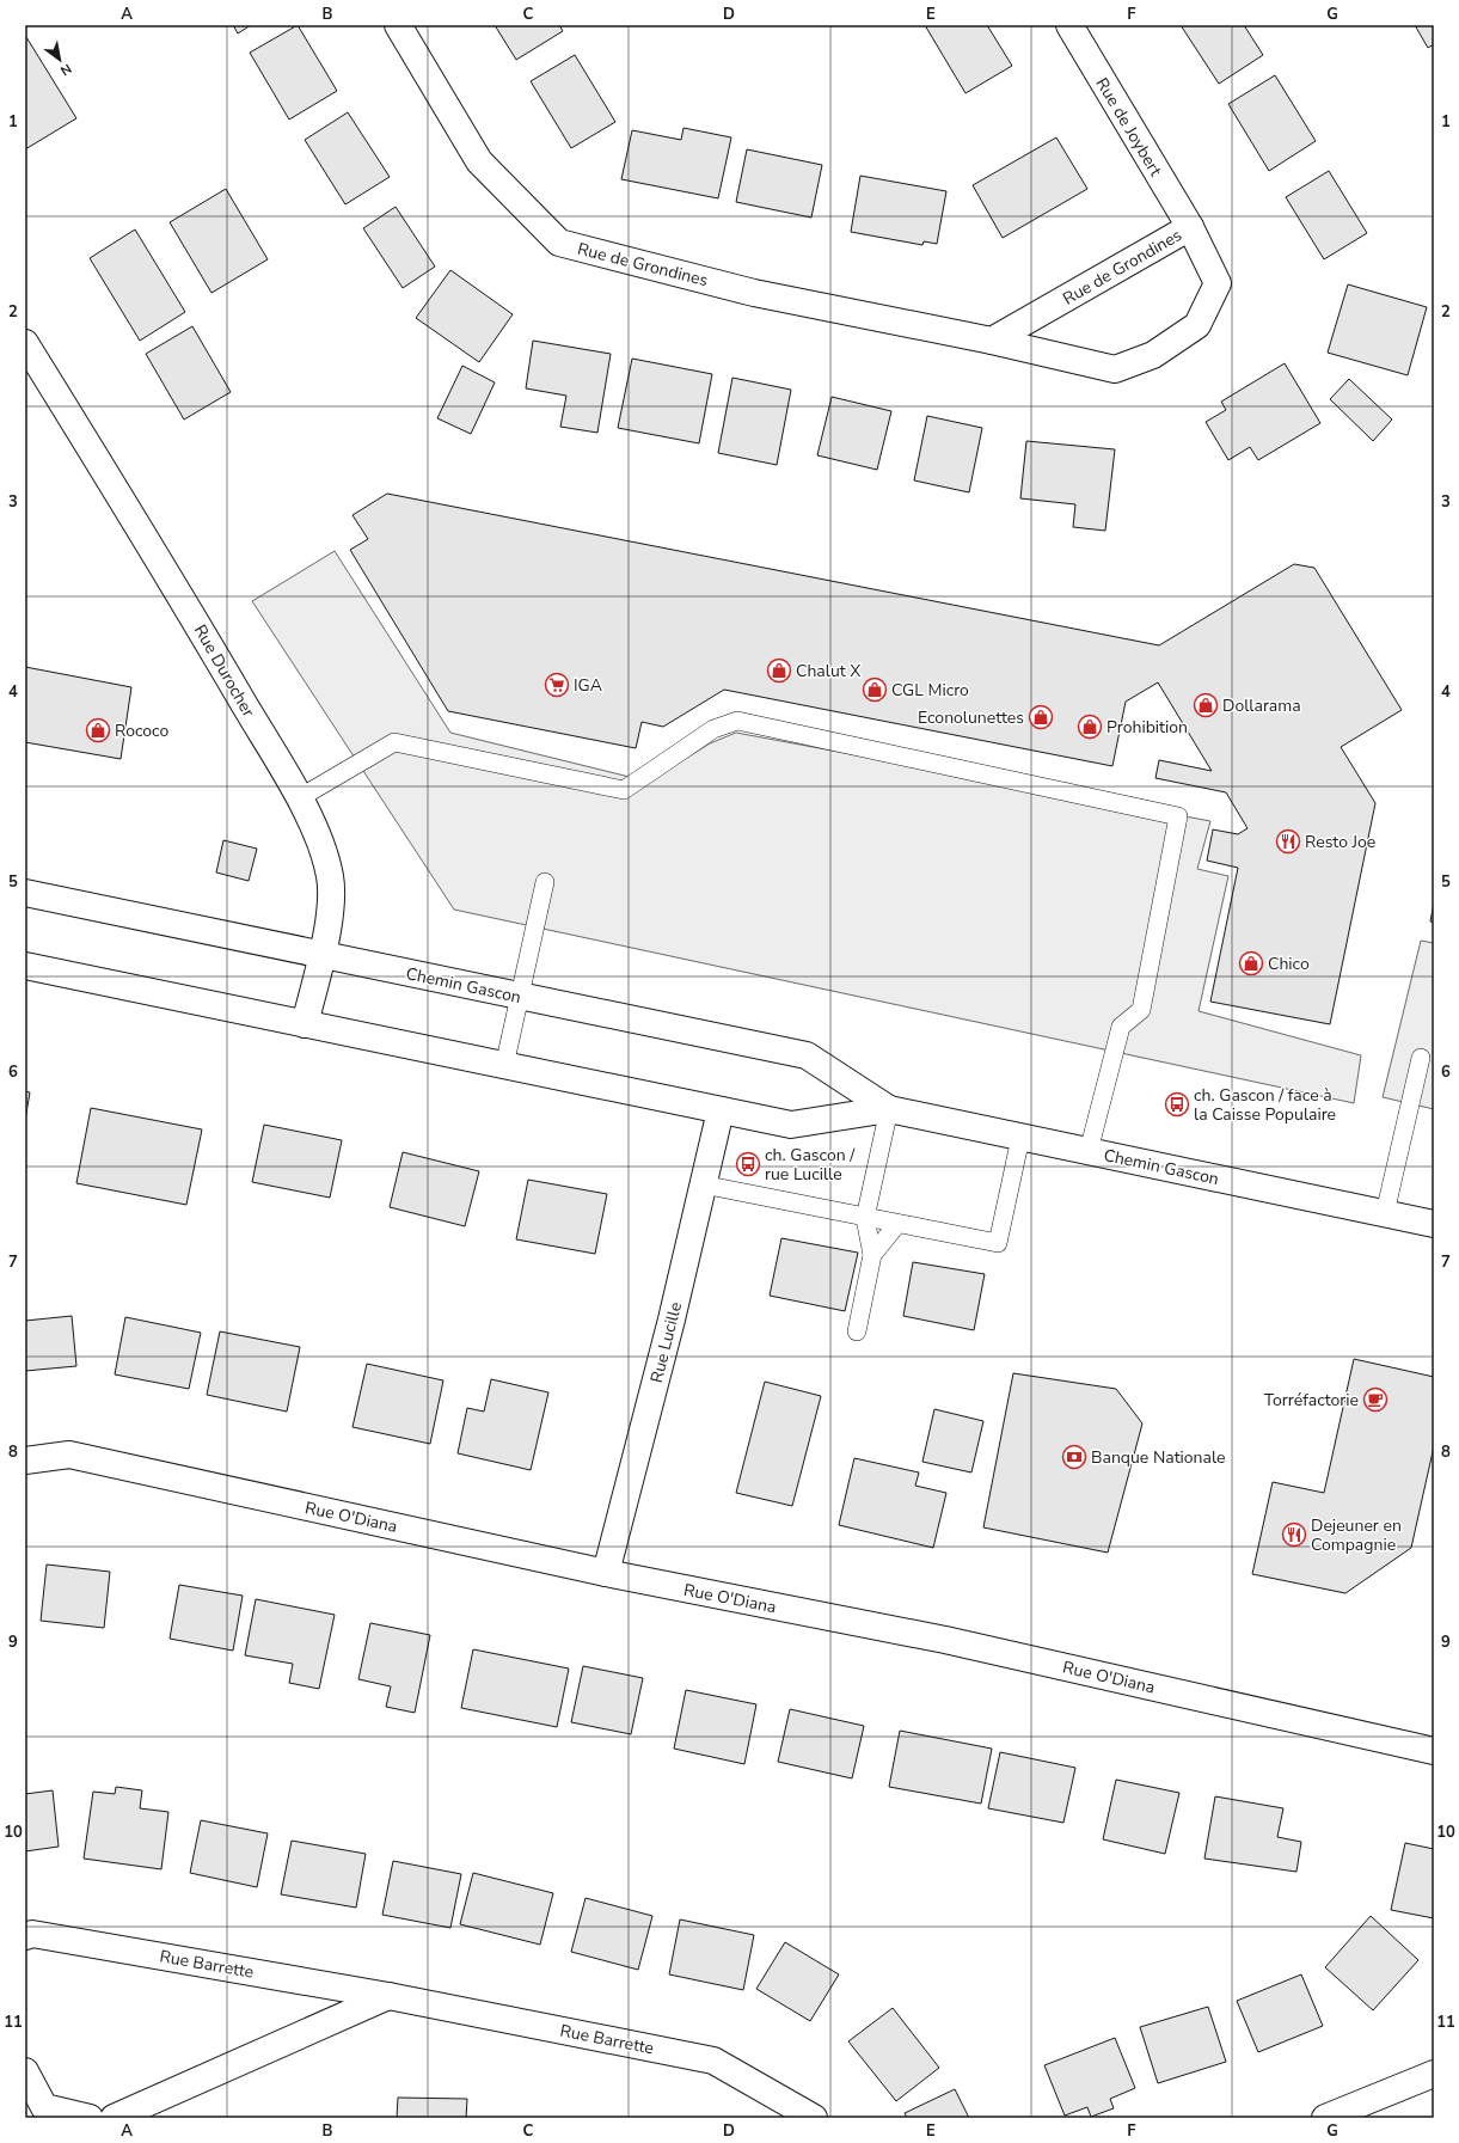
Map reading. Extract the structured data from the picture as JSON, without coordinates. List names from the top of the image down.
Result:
{
  "streets": {
    "street": [
      "Rue de Joybert",
      "Rue de Grondines",
      "Rue Durocher",
      "Chemin Gascon",
      "Rue Lucille",
      "Rue O'Diana",
      "Rue Barrette"
    ]
  },
  "crossings": [
    ["Rue de Joybert", "Rue de Grondines"],
    ["Rue Durocher", "Chemin Gascon"],
    ["Chemin Gascon", "Rue Lucille"],
    ["Rue Lucille", "Rue O'Diana"]
  ],
  "places": {
    "shop": [
      "Chalut X",
      "CGL Micro",
      "Dollarama",
      "Econolunettes",
      "Prohibition",
      "Rococo",
      "Chico"
    ],
    "supermarket": ["IGA"],
    "restaurant": ["Resto Joe", "Dejeuner en Compagnie"],
    "bus stop": ["ch. Gascon / face à la Caisse Populaire", "ch. Gascon / rue Lucille"],
    "cafe": ["Torréfactorie"],
    "bank": ["Banque Nationale"]
  },
  "north": "bottom right",
  "grid": {
    "columns": [
      "A",
      "B",
      "C",
      "D",
      "E",
      "F",
      "G"
    ],
    "rows": [
      "1",
      "2",
      "3",
      "4",
      "5",
      "6",
      "7",
      "8",
      "9",
      "10",
      "11"
    ]
  }
}
